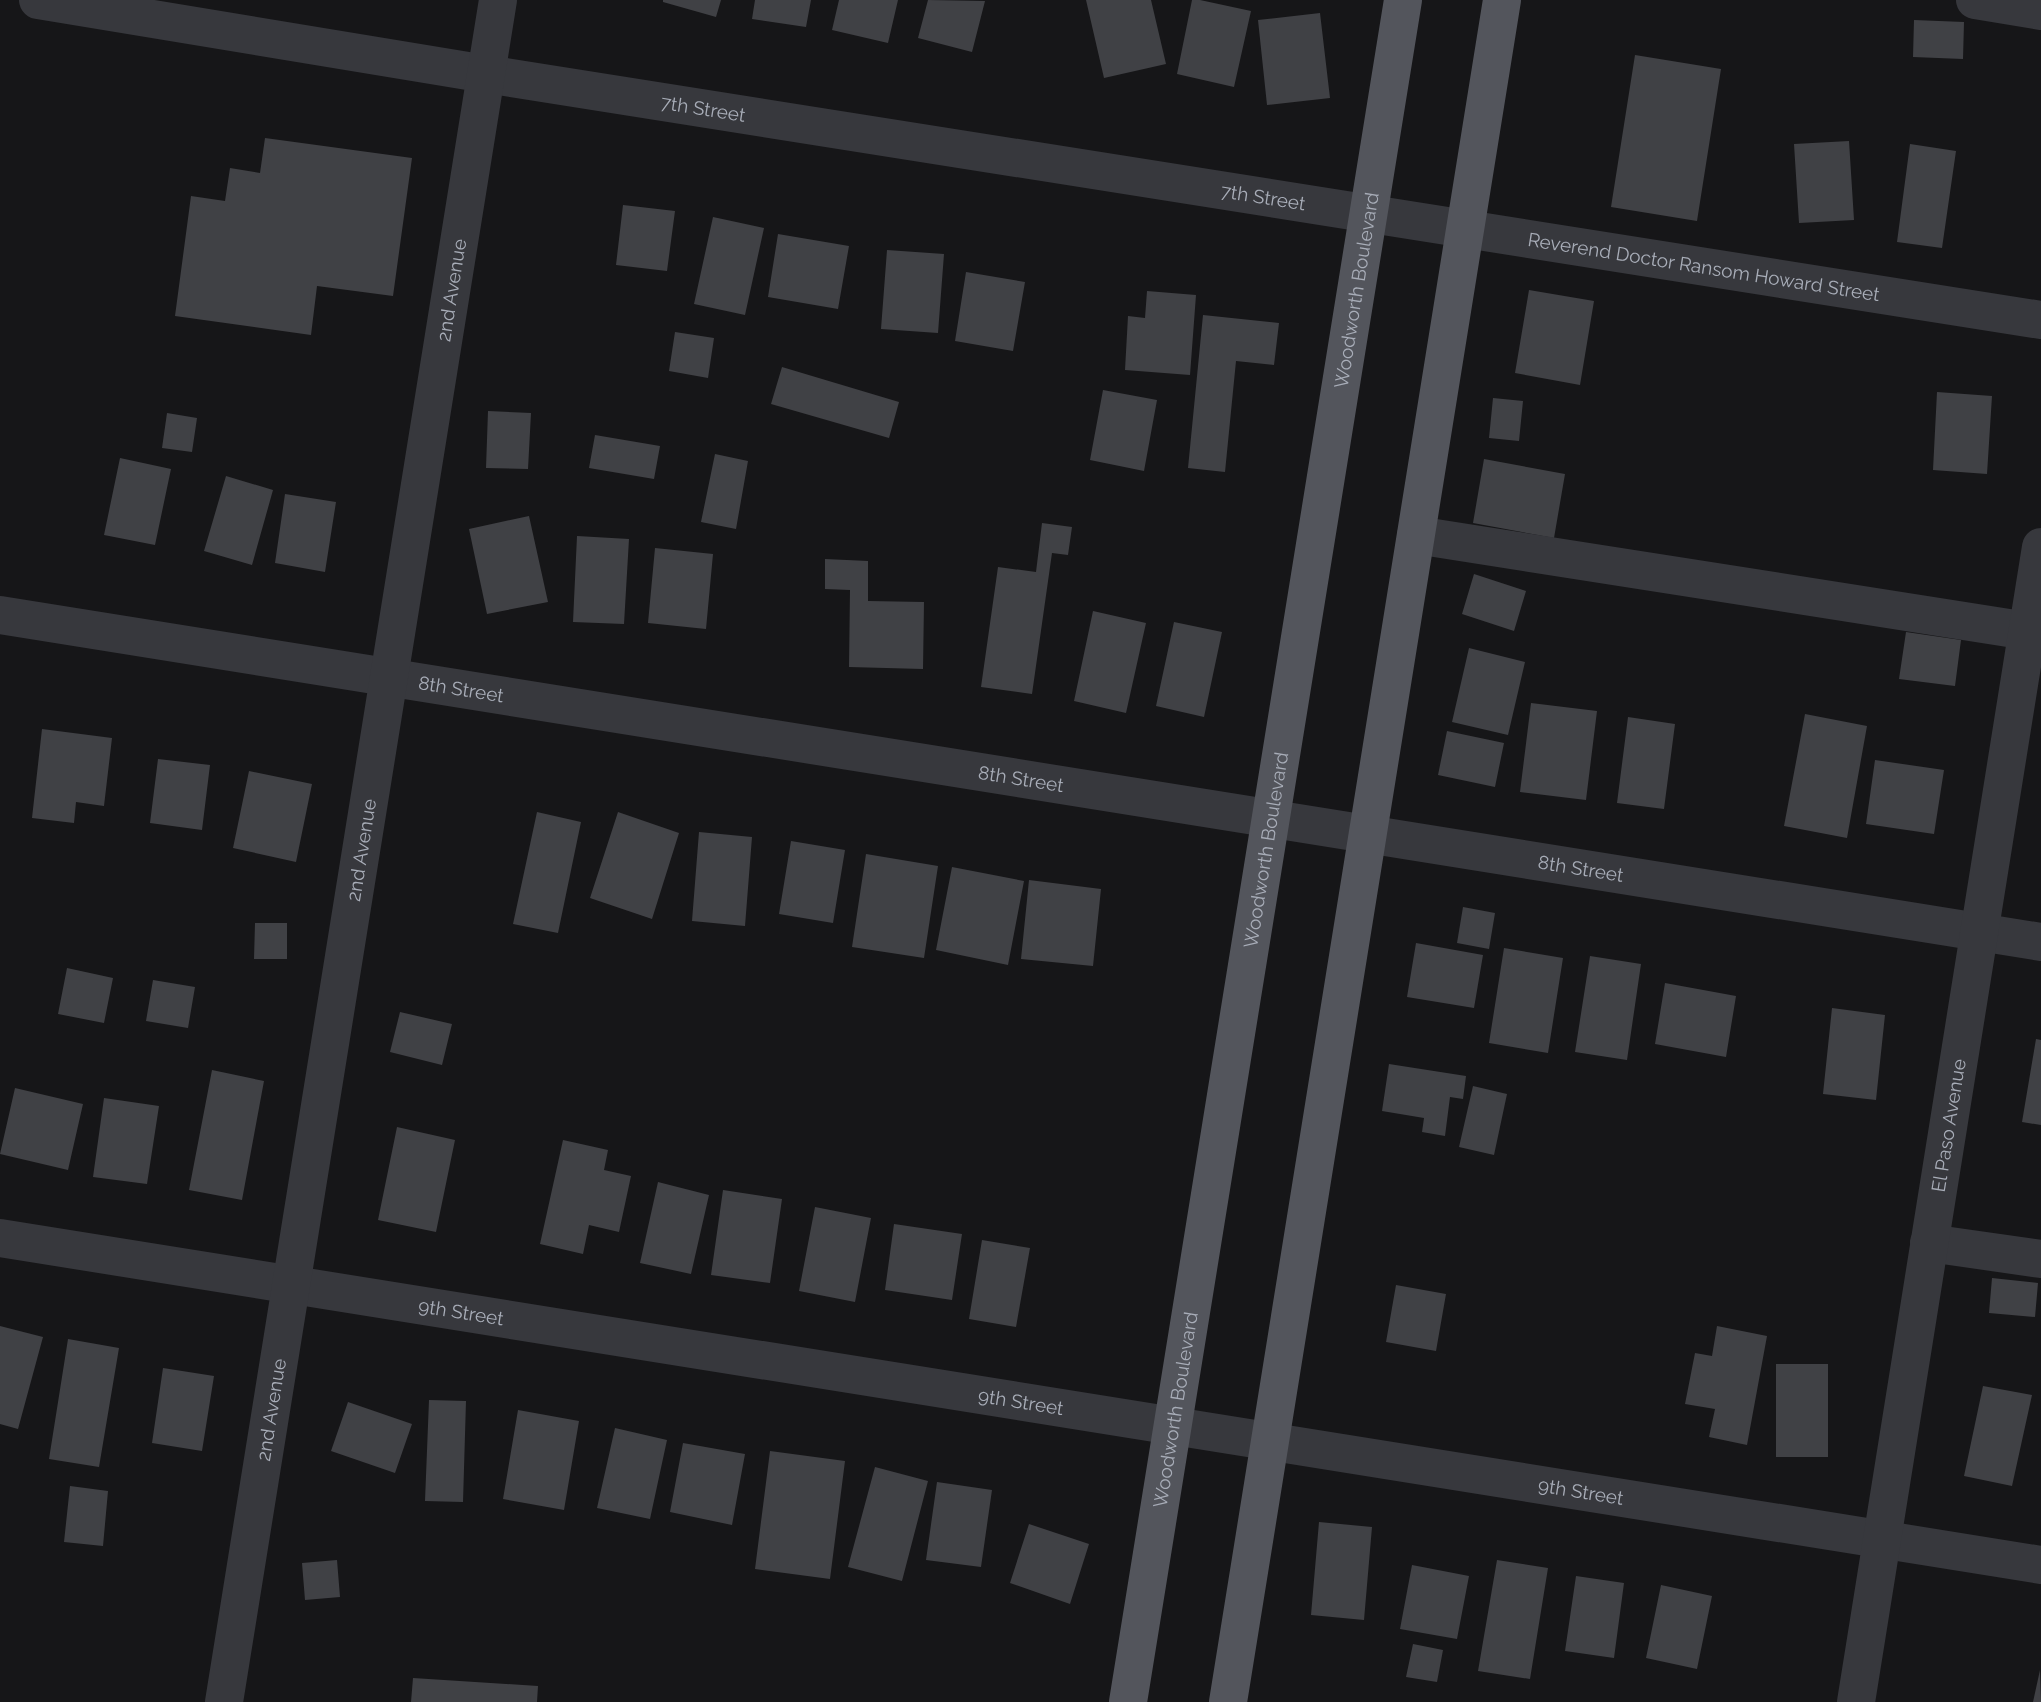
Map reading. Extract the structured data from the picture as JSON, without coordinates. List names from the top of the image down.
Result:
{
  "streets": {
    "main road": ["Woodworth Boulevard"],
    "street": [
      "7th Street",
      "Reverend Doctor Ransom Howard Street",
      "2nd Avenue",
      "8th Street",
      "El Paso Avenue",
      "9th Street"
    ]
  },
  "crossings": [
    ["7th Street", "Reverend Doctor Ransom Howard Street"],
    ["7th Street", "2nd Avenue"],
    ["7th Street", "Woodworth Boulevard"],
    ["Reverend Doctor Ransom Howard Street", "Woodworth Boulevard"],
    ["2nd Avenue", "8th Street"],
    ["2nd Avenue", "9th Street"],
    ["Woodworth Boulevard", "8th Street"],
    ["Woodworth Boulevard", "9th Street"],
    ["8th Street", "El Paso Avenue"],
    ["El Paso Avenue", "9th Street"]
  ]
}
